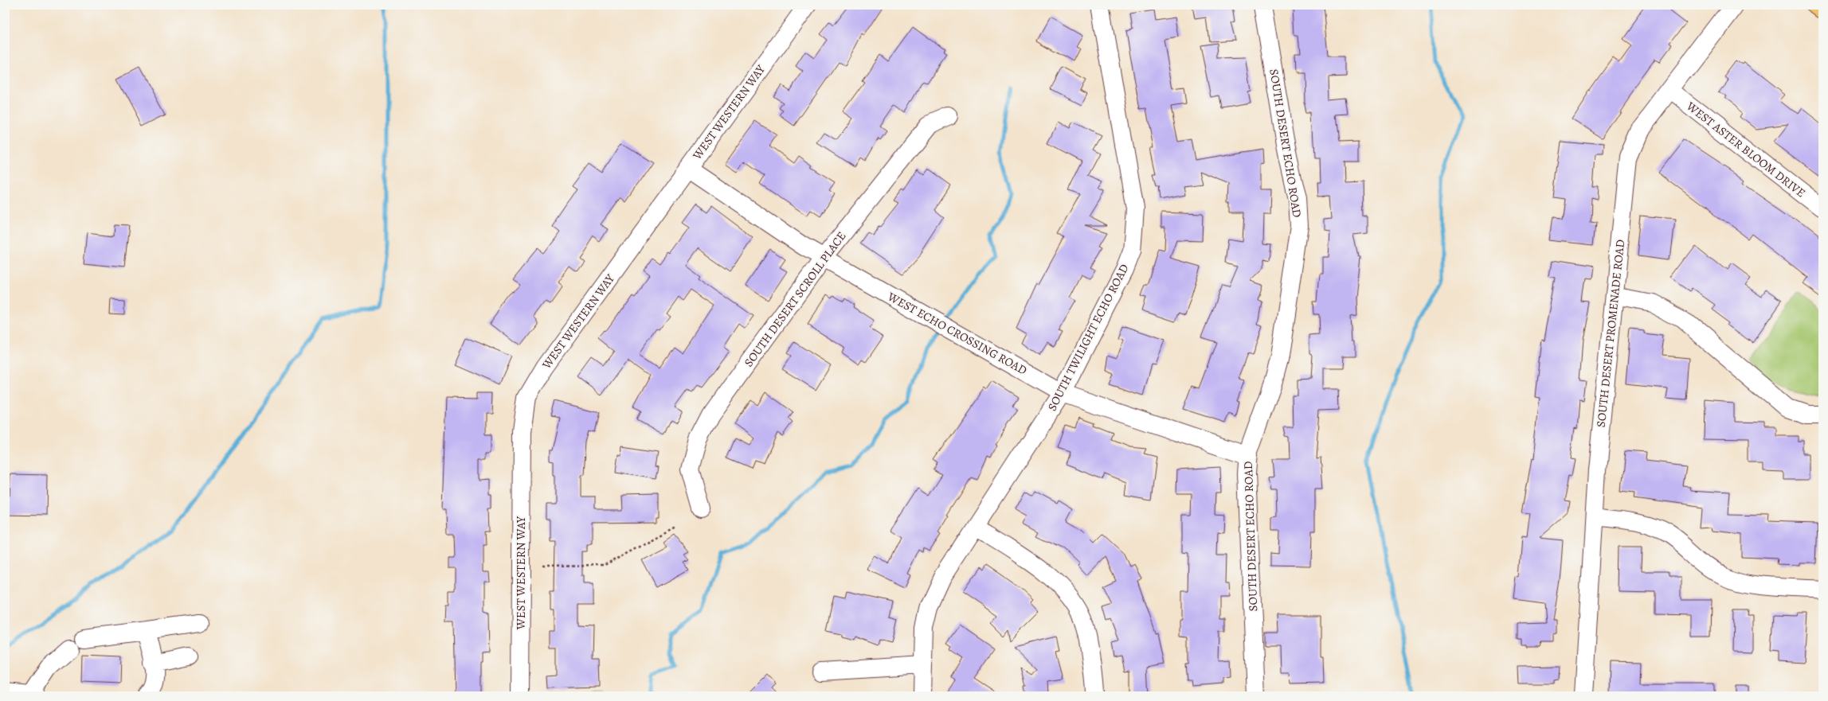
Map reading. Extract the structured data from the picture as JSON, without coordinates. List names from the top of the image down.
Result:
{
  "streets": {
    "street": [
      "WEST WESTERN WAY",
      "SOUTH DESERT ECHO ROAD",
      "WEST ASTER BLOOM DRIVE",
      "SOUTH DESERT SCROLL PLACE",
      "WEST ECHO CROSSING ROAD",
      "SOUTH DESERT PROMENADE ROAD",
      "SOUTH TWILIGHT ECHO ROAD"
    ]
  },
  "crossings": [
    ["WEST WESTERN WAY", "WEST ECHO CROSSING ROAD"],
    ["SOUTH DESERT ECHO ROAD", "WEST ECHO CROSSING ROAD"],
    ["WEST ASTER BLOOM DRIVE", "SOUTH DESERT PROMENADE ROAD"],
    ["SOUTH DESERT SCROLL PLACE", "WEST ECHO CROSSING ROAD"],
    ["WEST ECHO CROSSING ROAD", "SOUTH TWILIGHT ECHO ROAD"]
  ]
}
